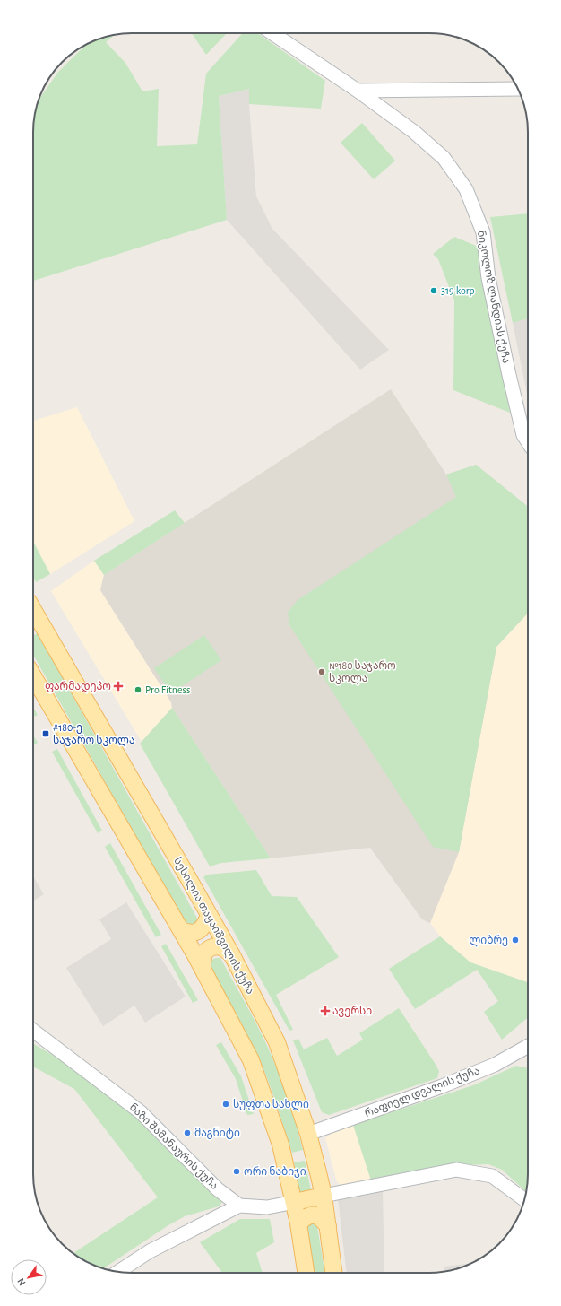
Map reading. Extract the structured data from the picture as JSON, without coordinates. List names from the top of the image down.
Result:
{
  "streets": {
    "main road": ["სესილია თაყაიშვილის ქუჩა"],
    "street": ["ნიკოლოზ ლანდიას ქუჩა", "რაფიელ დვალის ქუჩა", "ნაზი შამანაურის ქუჩა"]
  },
  "crossings": [
    ["სესილია თაყაიშვილის ქუჩა", "რაფიელ დვალის ქუჩა"]
  ],
  "places": {
    "other": [
      "319 korp",
      "№180 საჯარო სკოლა",
      "Pro Fitness",
      "ლიბრე",
      "სუფთა სახლი",
      "მაგნიტი",
      "ორი ნაბიჯი"
    ],
    "health": ["ფარმადეპო", "ავერსი"],
    "transit": ["#180-ე საჯარო სკოლა"]
  },
  "north": "bottom left"
}
